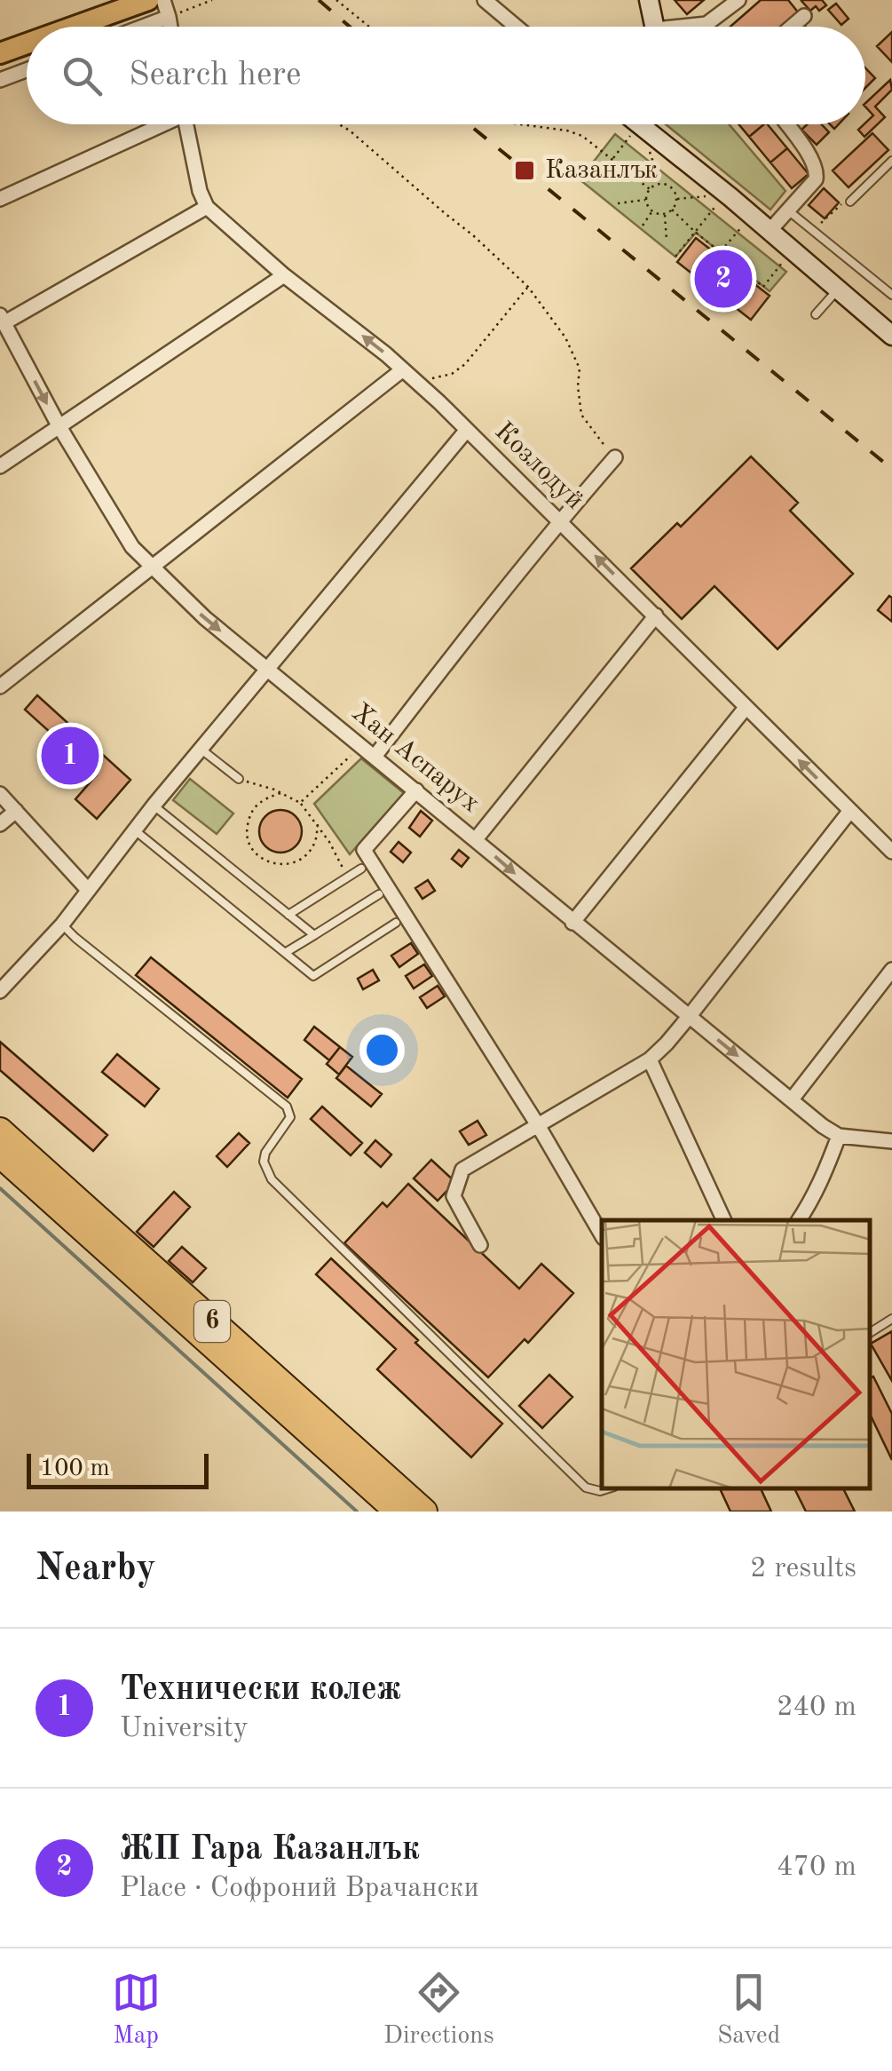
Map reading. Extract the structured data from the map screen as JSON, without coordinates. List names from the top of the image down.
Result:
{
  "streets": {
    "highway": ["6"],
    "street": ["Козлодуй", "Хан Аспарух"]
  },
  "one_way": ["Козлодуй", "Хан Аспарух"],
  "places": {
    "transit": ["Казанлък"]
  },
  "scale_bar": "100 m",
  "page": {
    "search": "Search here",
    "pins": ["2", "1"],
    "scale": "100 m",
    "heading": ["Nearby", "2 results"],
    "list": [
      {
        "mark": "1",
        "name": "Технически колеж",
        "note": "University",
        "value": "240 m"
      },
      {
        "mark": "2",
        "name": "ЖП Гара Казанлък",
        "note": "Place · Софроний Врачански",
        "value": "470 m"
      }
    ],
    "nav": ["Map", "Directions", "Saved"]
  }
}
